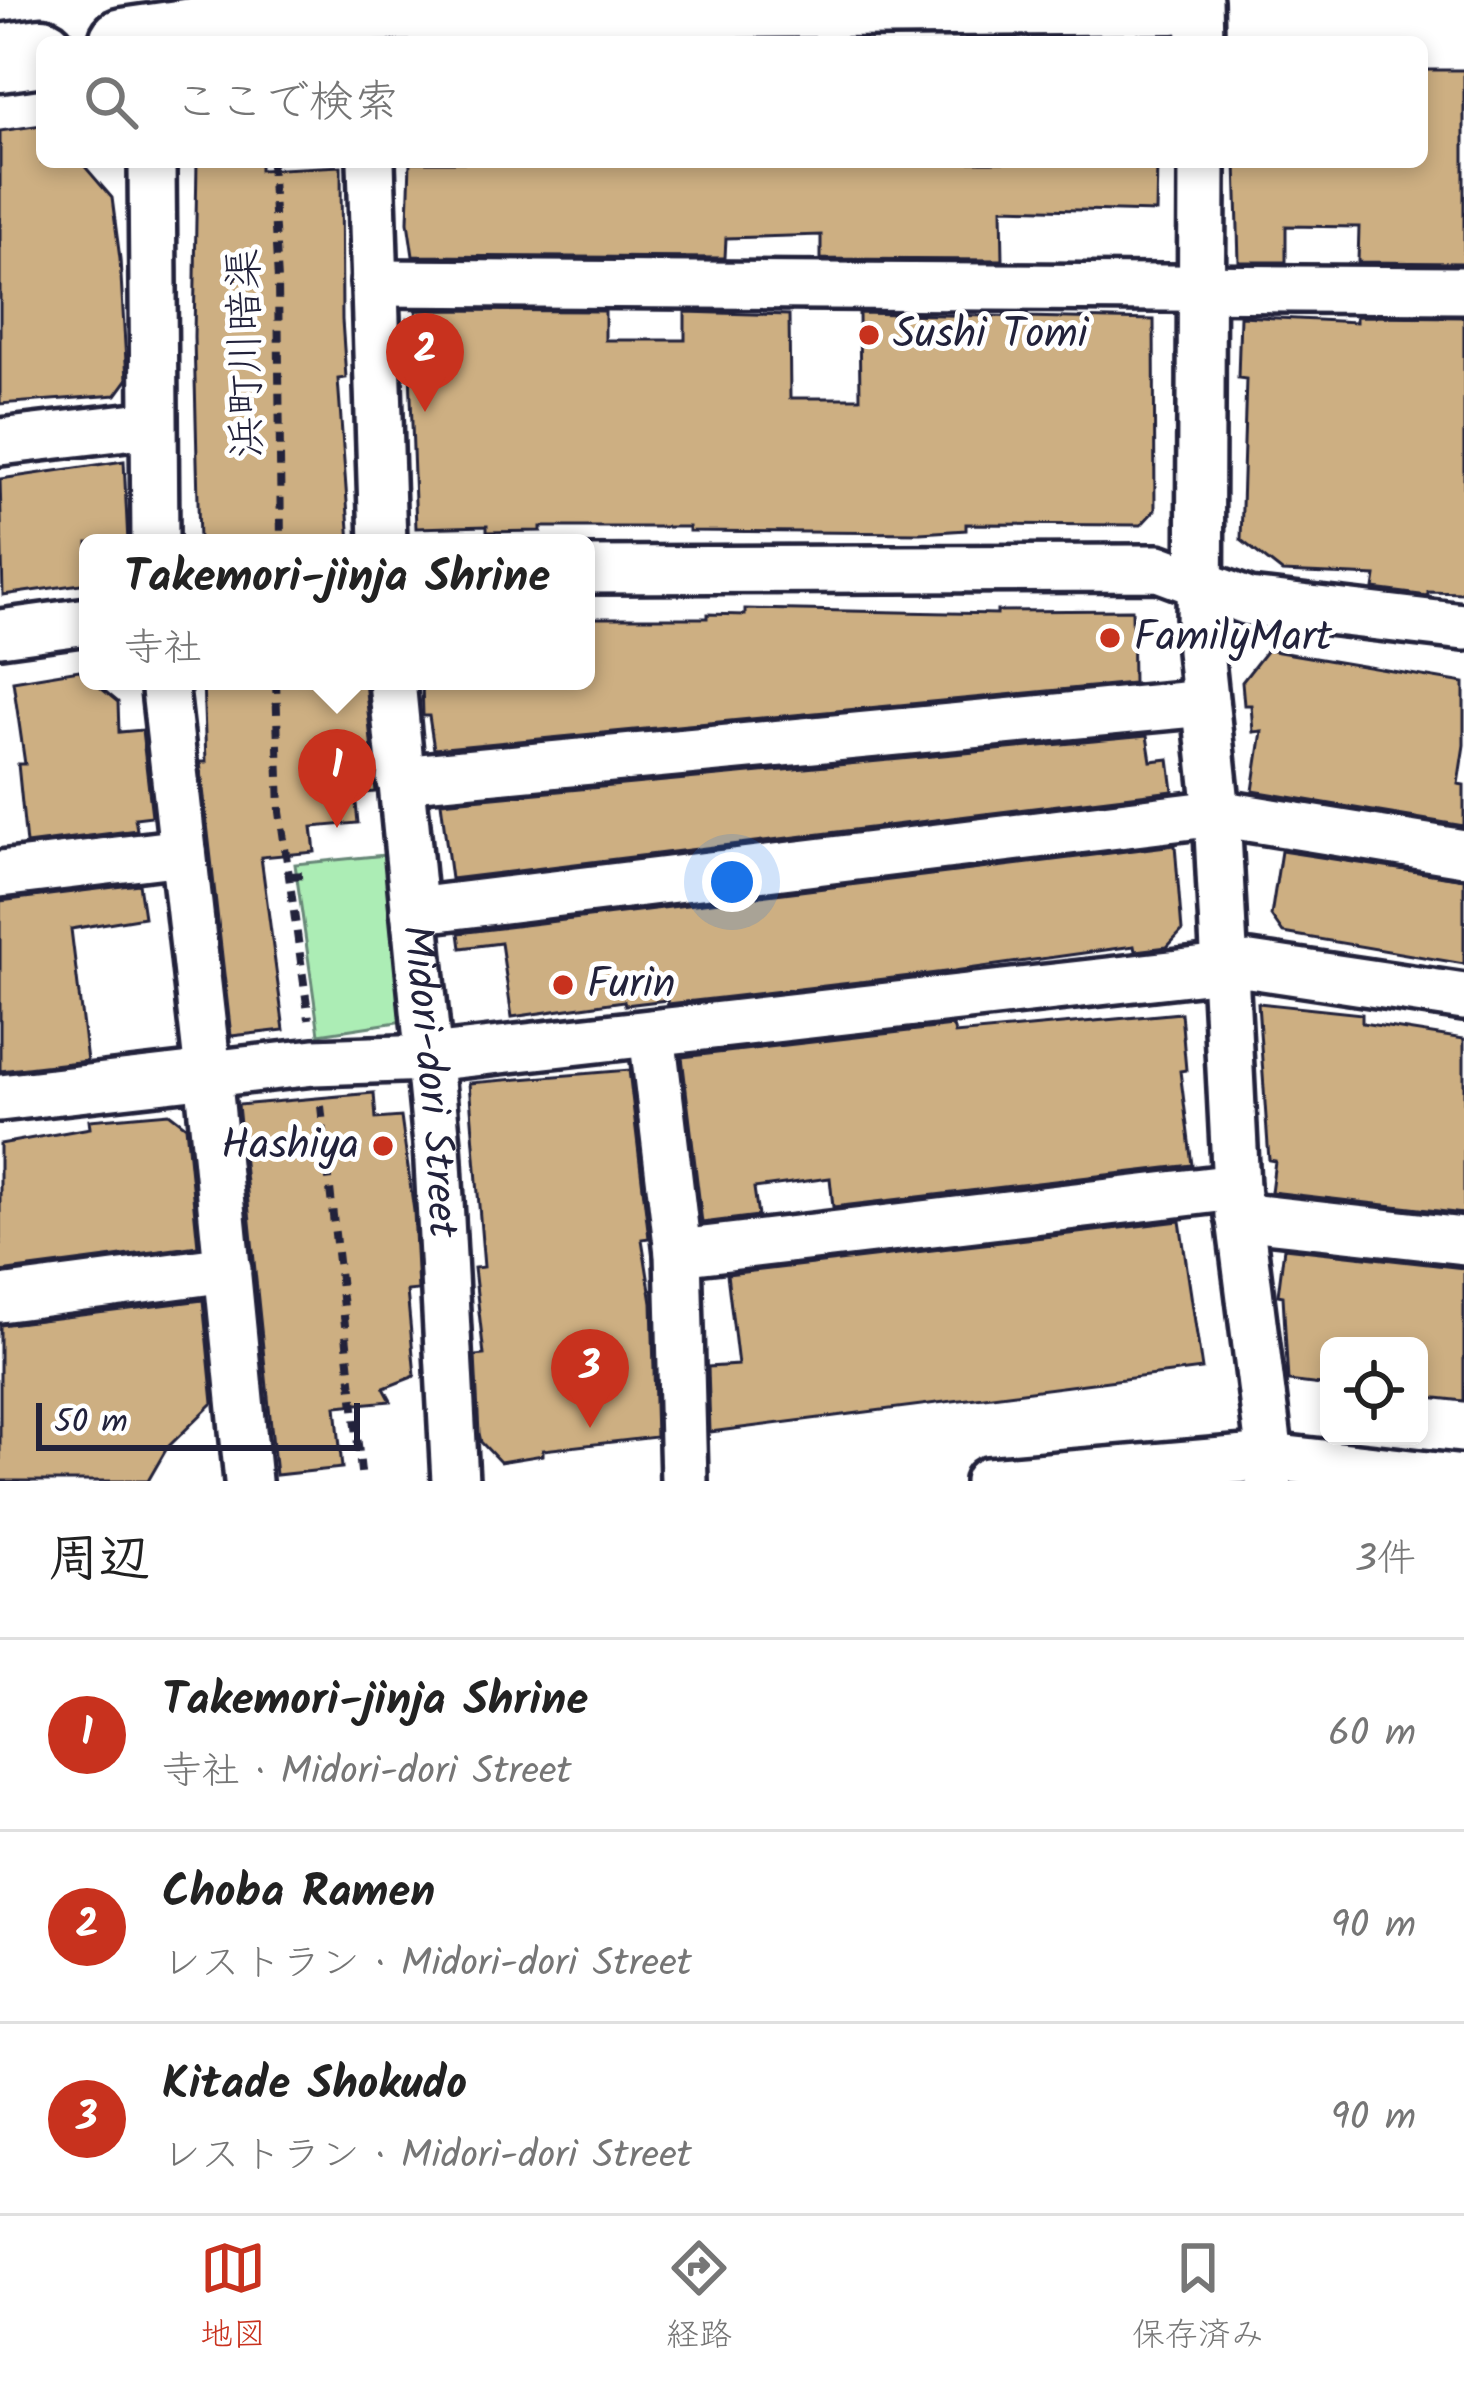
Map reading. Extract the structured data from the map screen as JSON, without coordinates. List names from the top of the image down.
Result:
{
  "streets": {
    "street": ["Midori-dori Street"],
    "path": ["浜町川暗渠"]
  },
  "places": [
    "Sushi Tomi",
    "FamilyMart",
    "Furin",
    "Hashiya"
  ],
  "scale_bar": "50 m",
  "page": {
    "search": "ここで検索",
    "pins": ["2", "1", "3"],
    "popup": ["Takemori-jinja Shrine", "寺社"],
    "scale": "50 m",
    "heading": ["周辺", "3件"],
    "list": [
      {
        "mark": "1",
        "name": "Takemori-jinja Shrine",
        "note": "寺社 · Midori-dori Street",
        "value": "60 m"
      },
      {
        "mark": "2",
        "name": "Choba Ramen",
        "note": "レストラン · Midori-dori Street",
        "value": "90 m"
      },
      {
        "mark": "3",
        "name": "Kitade Shokudo",
        "note": "レストラン · Midori-dori Street",
        "value": "90 m"
      }
    ],
    "nav": ["地図", "経路", "保存済み"]
  }
}
